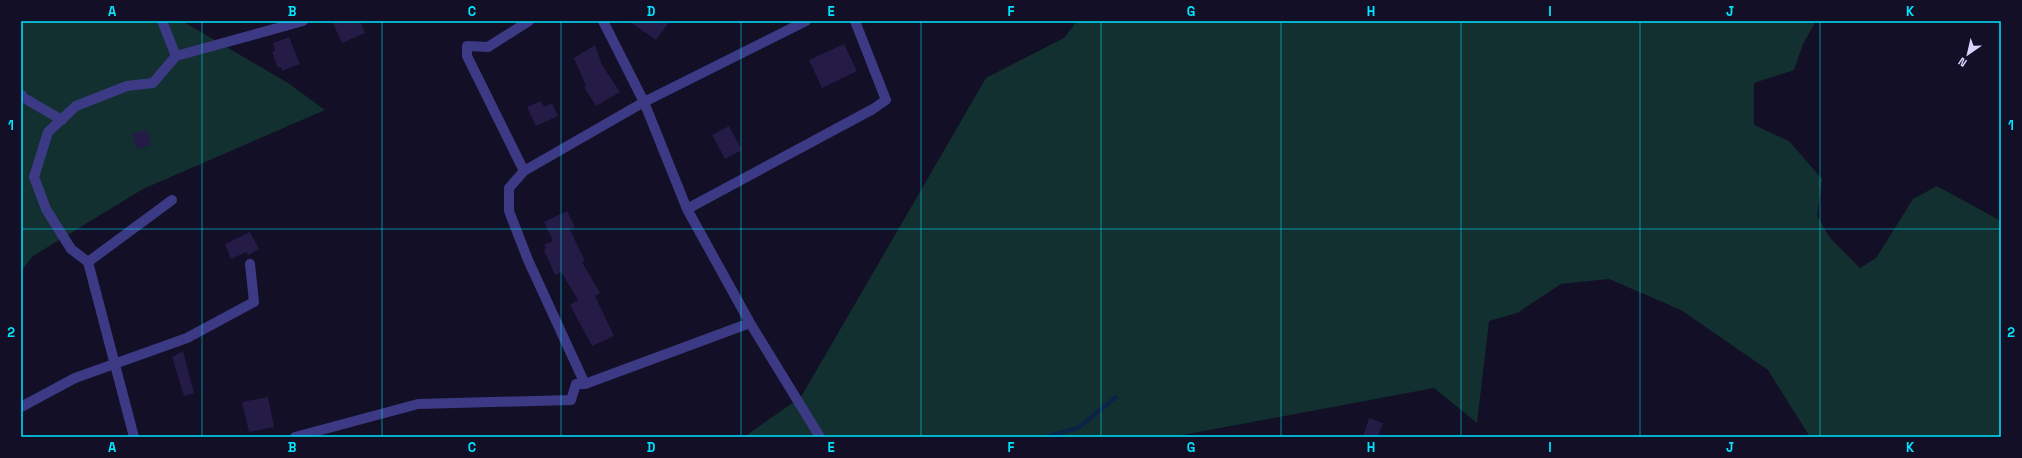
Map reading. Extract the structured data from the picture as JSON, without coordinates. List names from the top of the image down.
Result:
{
  "north": "bottom left",
  "grid": {
    "columns": [
      "A",
      "B",
      "C",
      "D",
      "E",
      "F",
      "G",
      "H",
      "I",
      "J",
      "K"
    ],
    "rows": ["1", "2"]
  }
}
